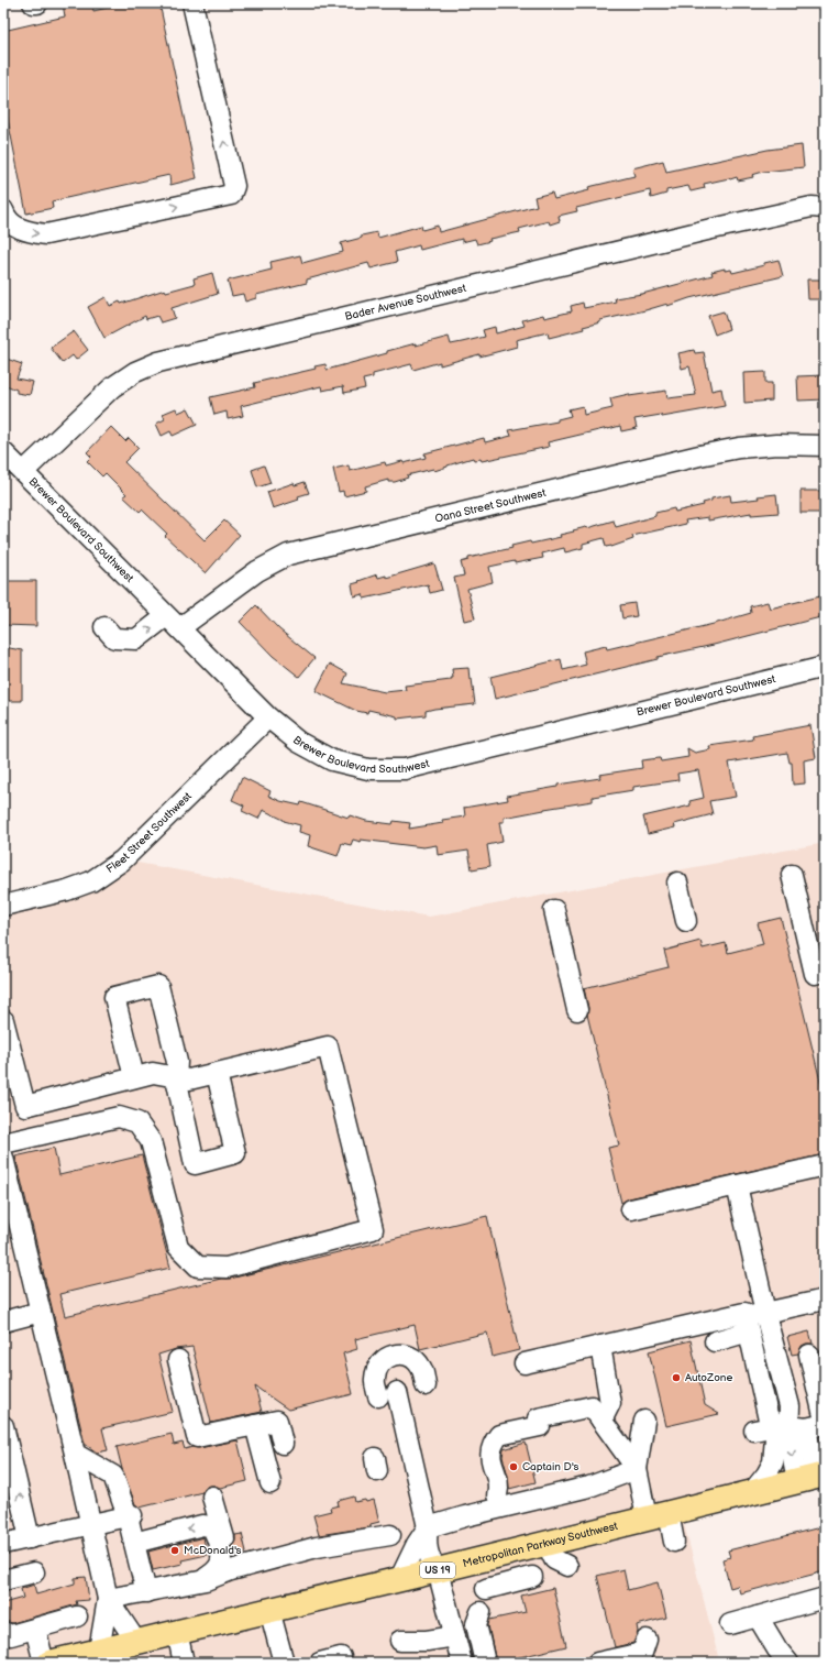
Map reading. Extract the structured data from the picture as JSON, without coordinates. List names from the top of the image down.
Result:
{
  "streets": {
    "main road": ["Metropolitan Parkway Southwest", "US 19"],
    "street": [
      "Bader Avenue Southwest",
      "Oana Street Southwest",
      "Brewer Boulevard Southwest",
      "Fleet Street Southwest"
    ]
  },
  "crossings": [
    ["Bader Avenue Southwest", "Brewer Boulevard Southwest"],
    ["Oana Street Southwest", "Brewer Boulevard Southwest"],
    ["Brewer Boulevard Southwest", "Fleet Street Southwest"]
  ],
  "places": ["AutoZone", "Captain D's", "McDonald's"]
}
